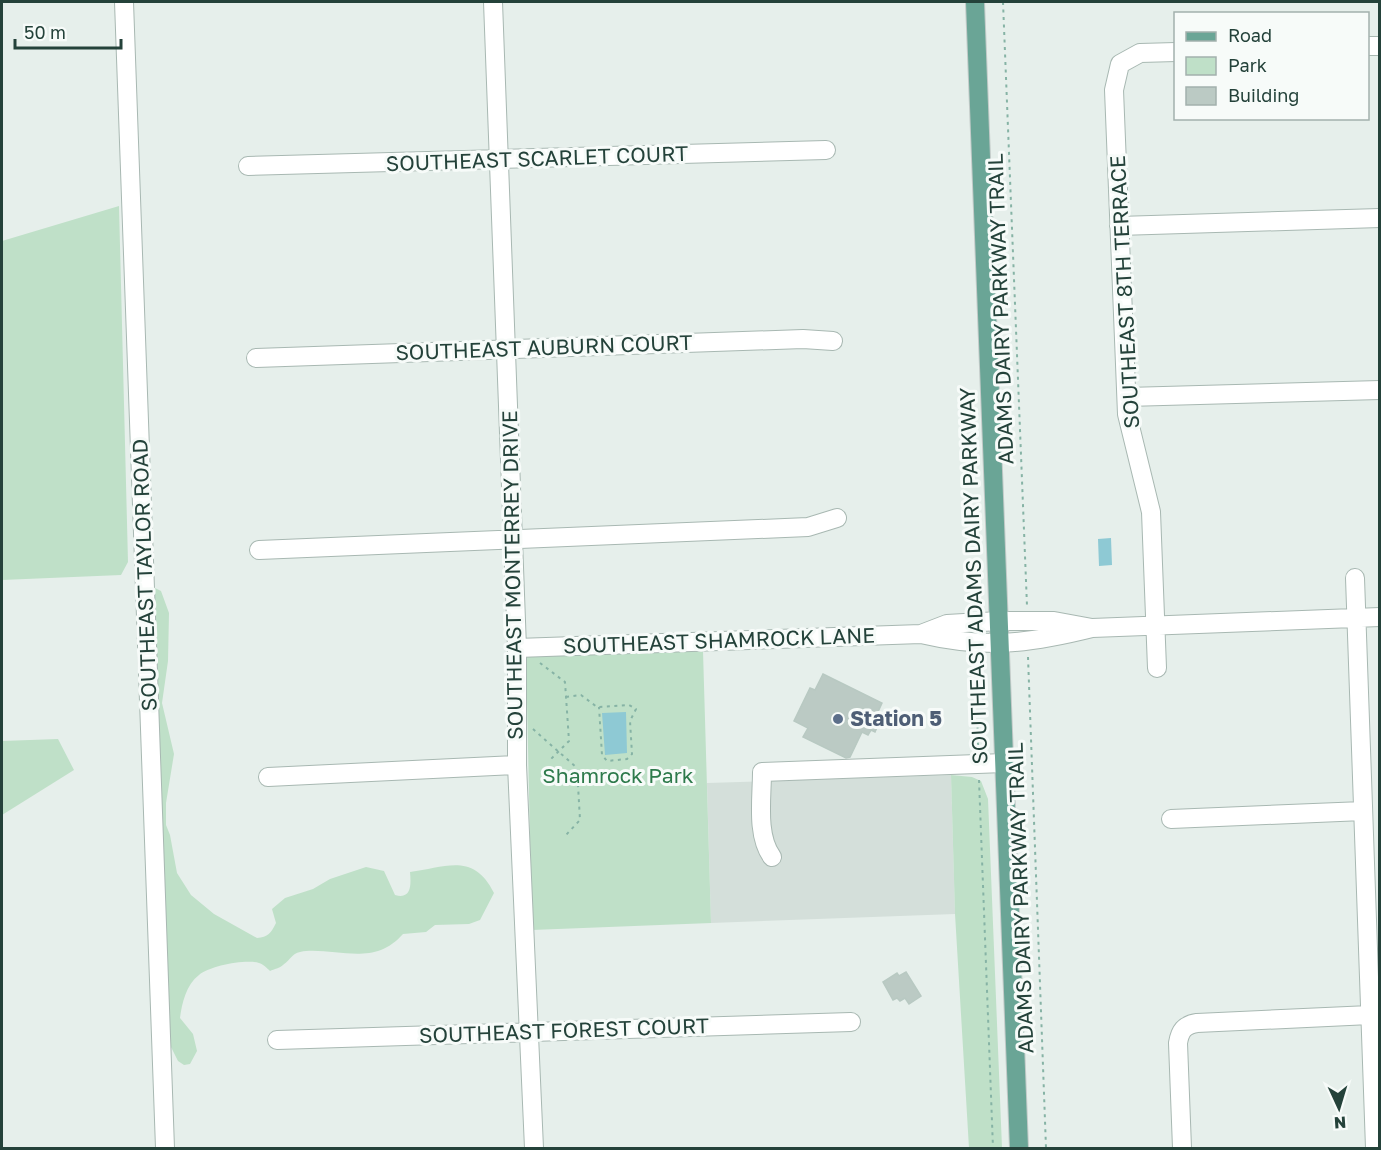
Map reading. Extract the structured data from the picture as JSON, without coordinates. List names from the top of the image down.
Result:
{
  "streets": {
    "main road": ["SOUTHEAST ADAMS DAIRY PARKWAY"],
    "street": [
      "SOUTHEAST SCARLET COURT",
      "SOUTHEAST 8TH TERRACE",
      "SOUTHEAST AUBURN COURT",
      "SOUTHEAST TAYLOR ROAD",
      "SOUTHEAST MONTERREY DRIVE",
      "SOUTHEAST SHAMROCK LANE",
      "SOUTHEAST FOREST COURT"
    ],
    "path": ["ADAMS DAIRY PARKWAY TRAIL"]
  },
  "crossings": [
    ["SOUTHEAST SCARLET COURT", "SOUTHEAST MONTERREY DRIVE"],
    ["SOUTHEAST 8TH TERRACE", "SOUTHEAST SHAMROCK LANE"],
    ["SOUTHEAST AUBURN COURT", "SOUTHEAST MONTERREY DRIVE"],
    ["SOUTHEAST MONTERREY DRIVE", "SOUTHEAST SHAMROCK LANE"],
    ["SOUTHEAST MONTERREY DRIVE", "SOUTHEAST FOREST COURT"],
    ["SOUTHEAST ADAMS DAIRY PARKWAY", "SOUTHEAST SHAMROCK LANE"]
  ],
  "parks": ["Shamrock Park"],
  "places": ["Station 5"],
  "legend": ["Road", "Park", "Building"],
  "scale_bar": "50 m",
  "north": "bottom"
}
